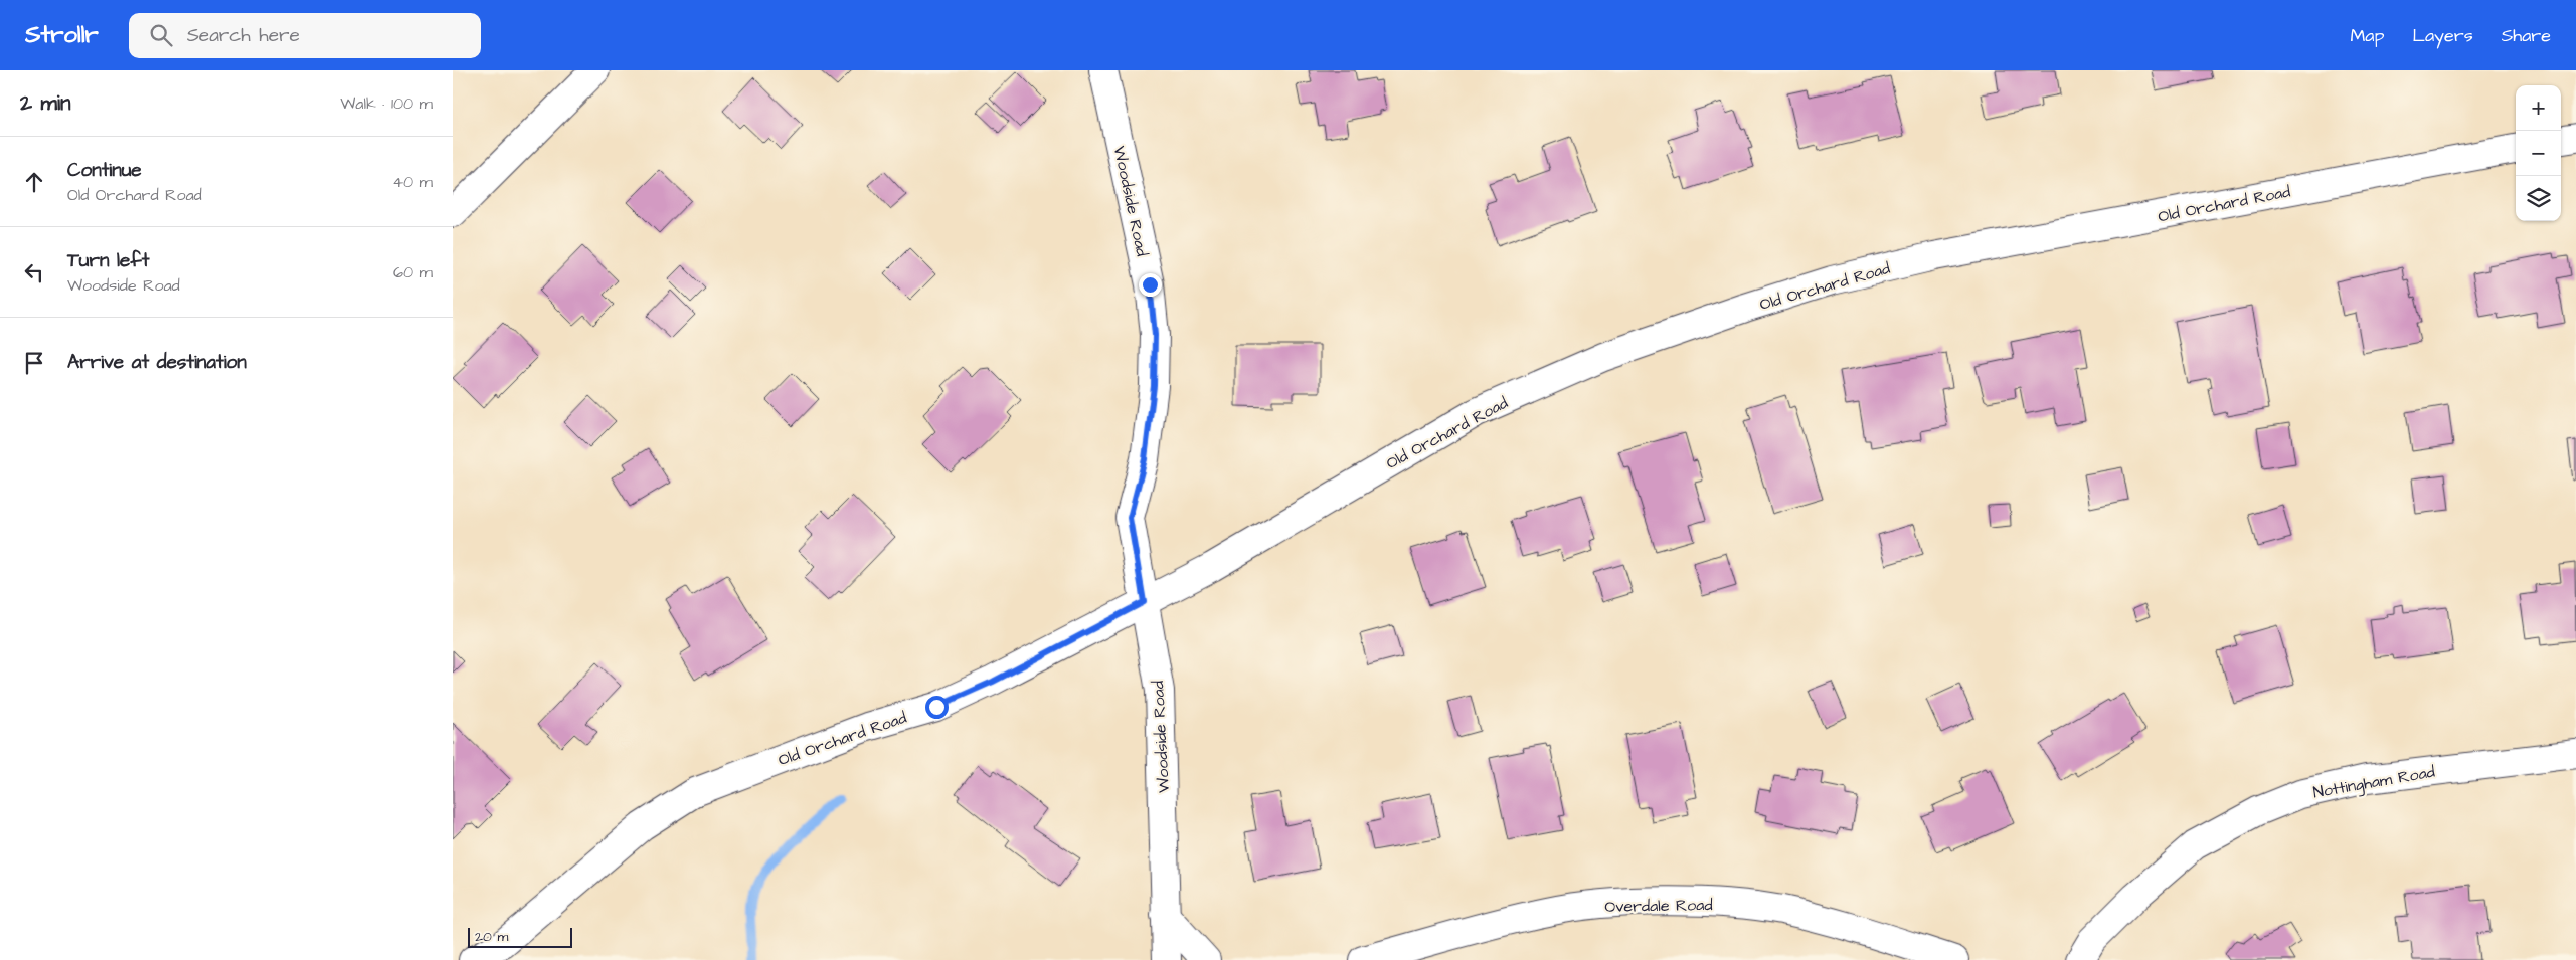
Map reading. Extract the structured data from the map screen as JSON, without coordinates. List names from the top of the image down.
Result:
{
  "streets": {
    "street": [
      "Woodside Road",
      "Old Orchard Road",
      "Nottingham Road",
      "Overdale Road"
    ]
  },
  "crossings": [
    ["Woodside Road", "Old Orchard Road"]
  ],
  "scale_bar": "20 m",
  "page": {
    "header": "Strollr",
    "search": "Search here",
    "nav": ["Map", "Layers", "Share"],
    "heading": ["2 min", "Walk · 100 m"],
    "map_buttons": ["+", "−"],
    "list": [
      ["Continue", "Old Orchard Road", "40 m"],
      ["Turn left", "Woodside Road", "60 m"],
      "Arrive at destination"
    ],
    "scale": "20 m"
  }
}
